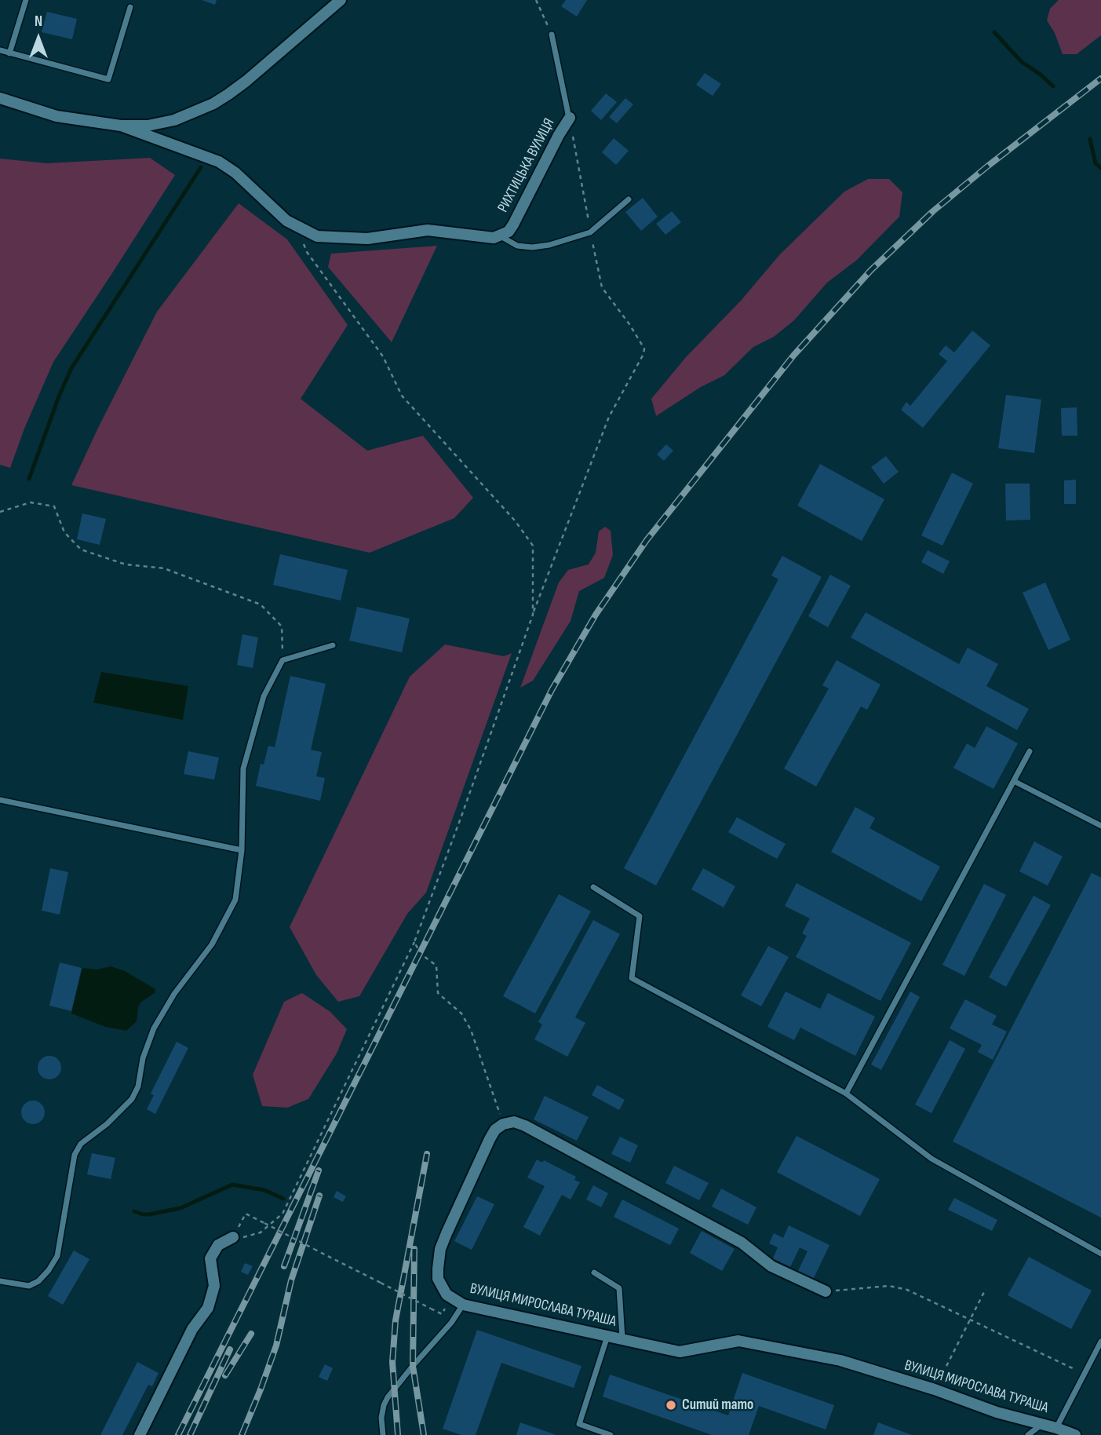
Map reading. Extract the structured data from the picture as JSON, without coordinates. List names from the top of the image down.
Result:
{
  "streets": {
    "street": ["РИХТИЦЬКА ВУЛИЦЯ", "ВУЛИЦЯ МИРОСЛАВА ТУРАША"]
  },
  "places": ["Ситий тато"],
  "north": "top"
}
